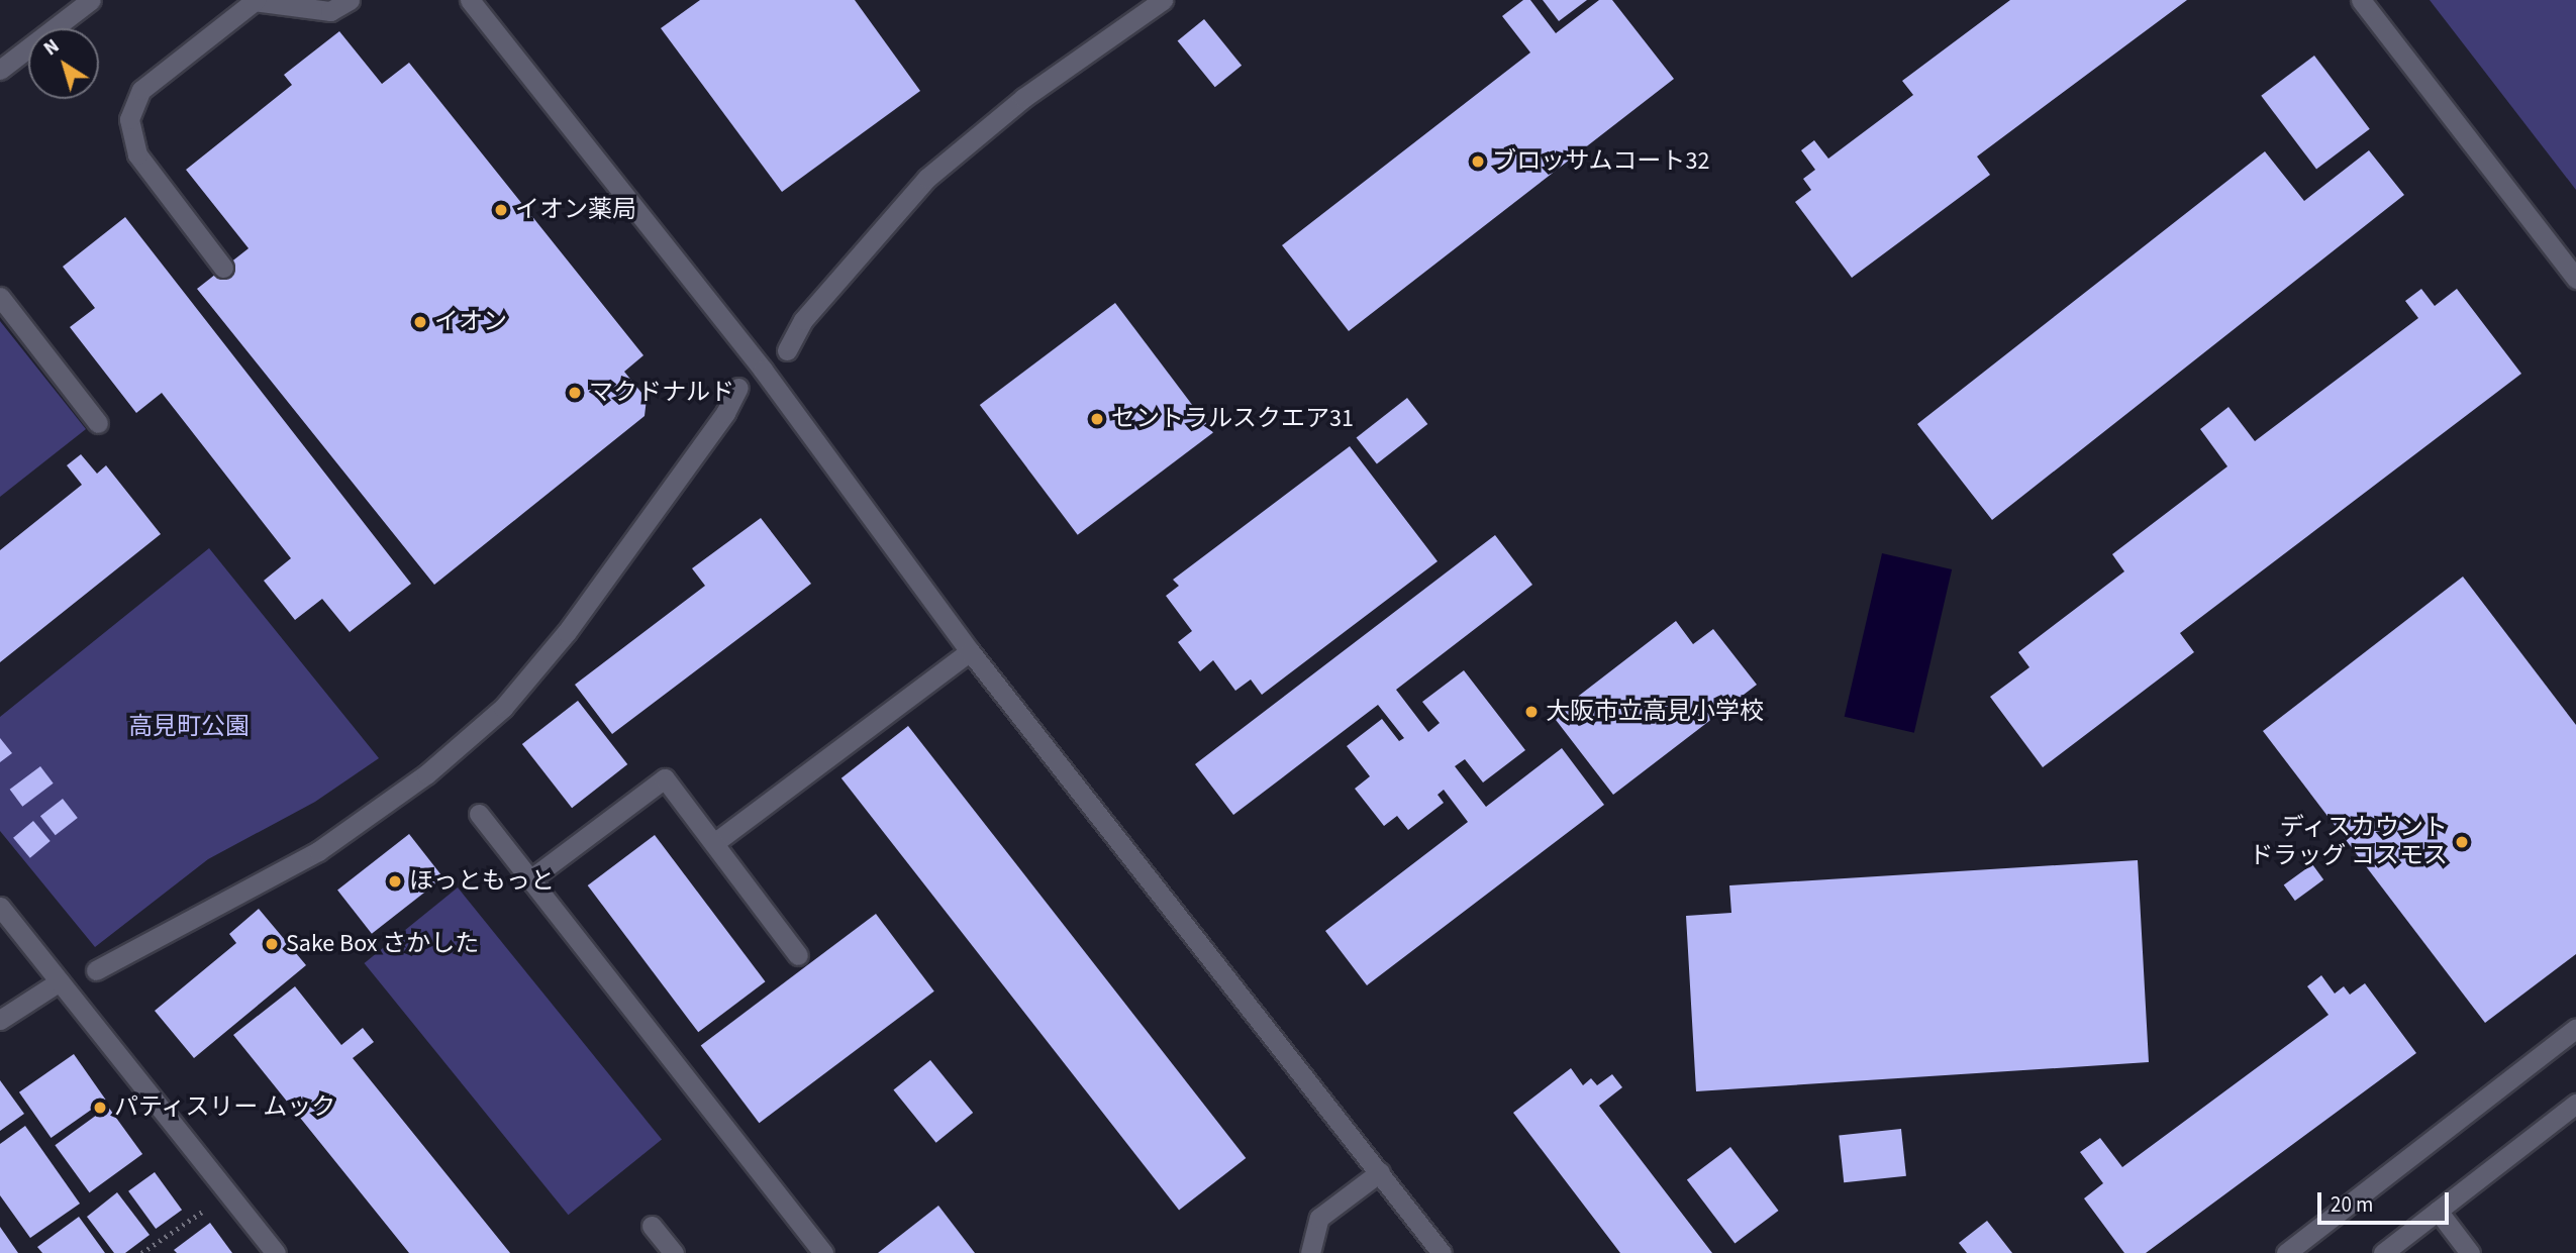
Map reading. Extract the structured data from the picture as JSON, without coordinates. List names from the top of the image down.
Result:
{
  "parks": ["高見町公園"],
  "places": [
    "ブロッサムコート32",
    "イオン薬局",
    "イオン",
    "マクドナルド",
    "セントラルスクエア31",
    "大阪市立高見小学校",
    "ディスカウント ドラッグ コスモス",
    "ほっともっと",
    "Sake Box さかした",
    "パティスリー ムック"
  ],
  "scale_bar": "20 m",
  "north": "top left"
}
